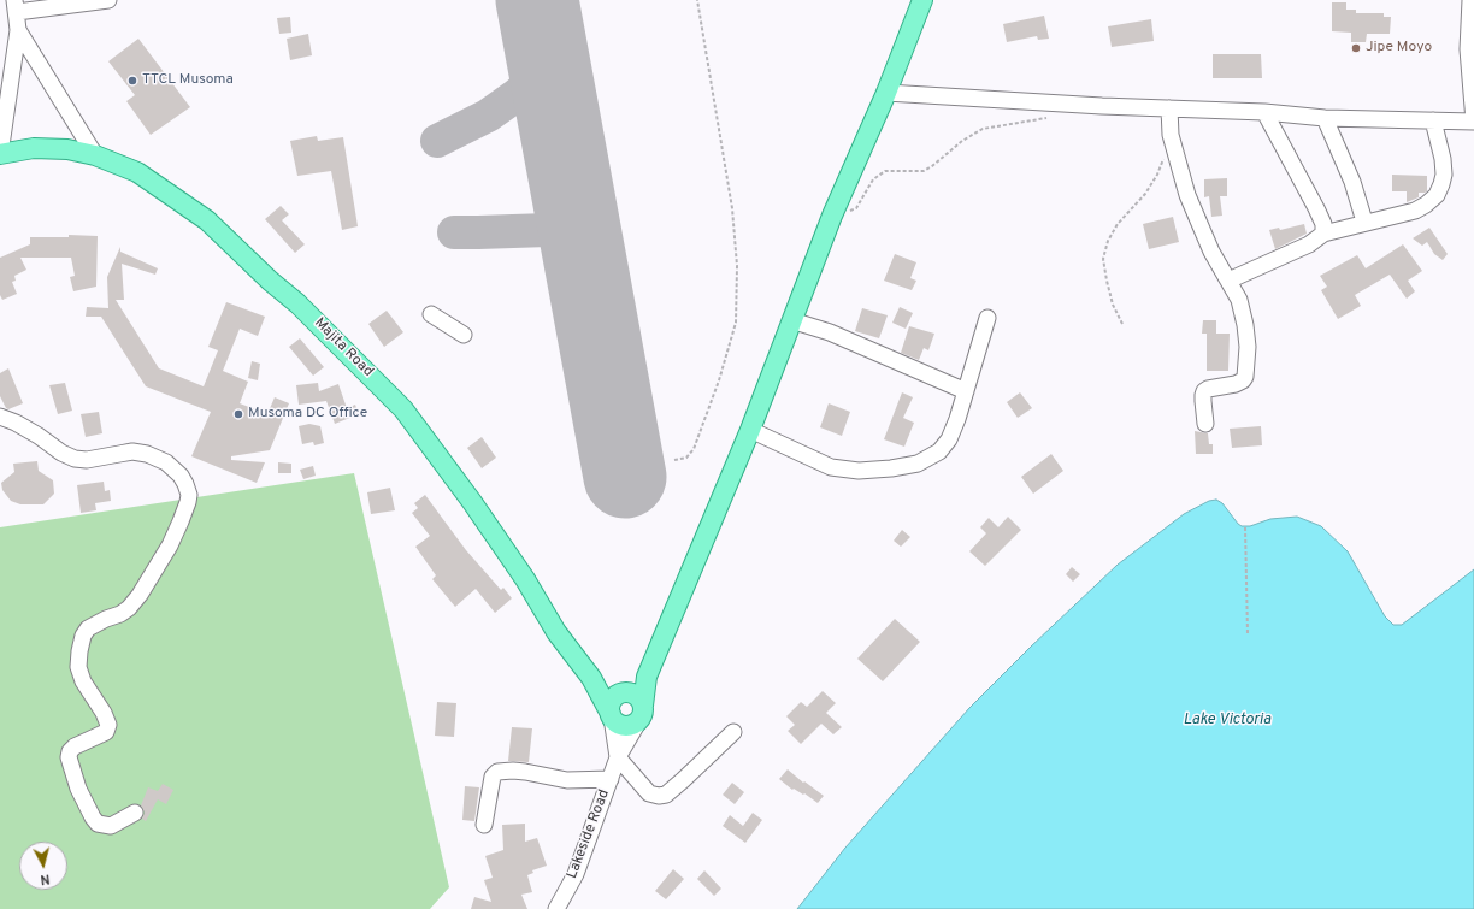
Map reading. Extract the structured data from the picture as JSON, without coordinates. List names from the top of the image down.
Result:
{
  "streets": {
    "main road": ["Majita Road"],
    "street": ["Lakeside Road"]
  },
  "water": ["Lake Victoria"],
  "places": ["Jipe Moyo", "TTCL Musoma", "Musoma DC Office"],
  "north": "bottom"
}
